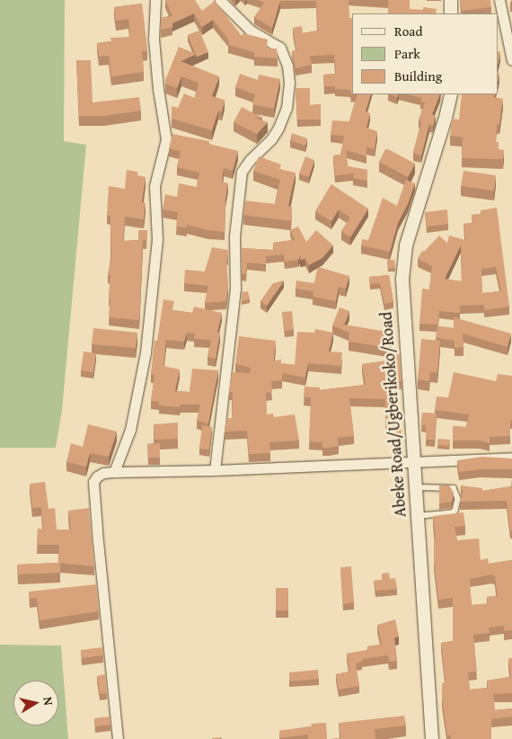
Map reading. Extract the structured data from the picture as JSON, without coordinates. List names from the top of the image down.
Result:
{
  "streets": {
    "street": ["Abeke Road/Ugberikoko/Road"]
  },
  "legend": ["Road", "Park", "Building"],
  "north": "right"
}
